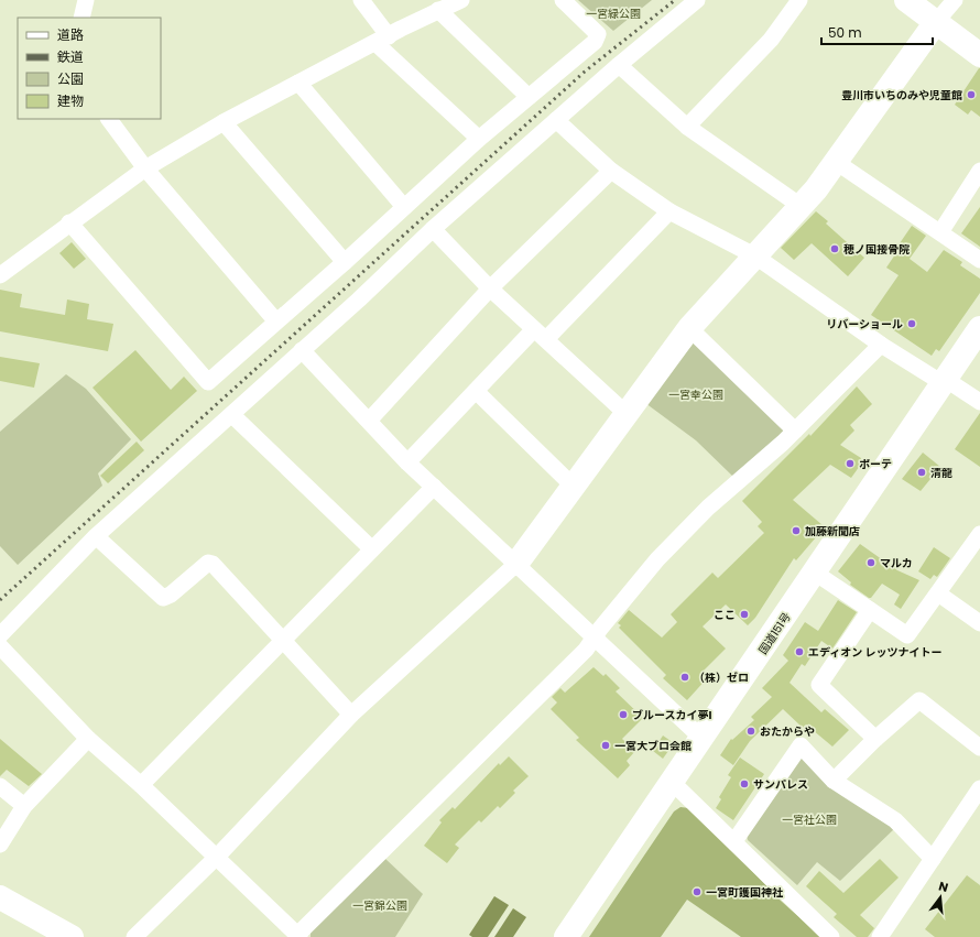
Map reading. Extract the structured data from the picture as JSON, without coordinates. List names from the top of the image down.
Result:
{
  "streets": {
    "main road": ["国道151号"]
  },
  "parks": [
    "一宮緑公園",
    "一宮幸公園",
    "一宮社公園",
    "一宮錦公園"
  ],
  "places": [
    "豊川市いちのみや児童館",
    "穂ノ国接骨院",
    "リバーショール",
    "ポーテ",
    "清龍",
    "加藤新聞店",
    "マルカ",
    "ここ",
    "エディオン レッツナイトー",
    "（株）ゼロ",
    "ブルースカイ夢I",
    "おたからや",
    "一宮大ブロ会館",
    "サンパレス",
    "一宮町護国神社"
  ],
  "legend": [
    "道路",
    "鉄道",
    "公園",
    "建物"
  ],
  "scale_bar": "50 m",
  "north": "top"
}
